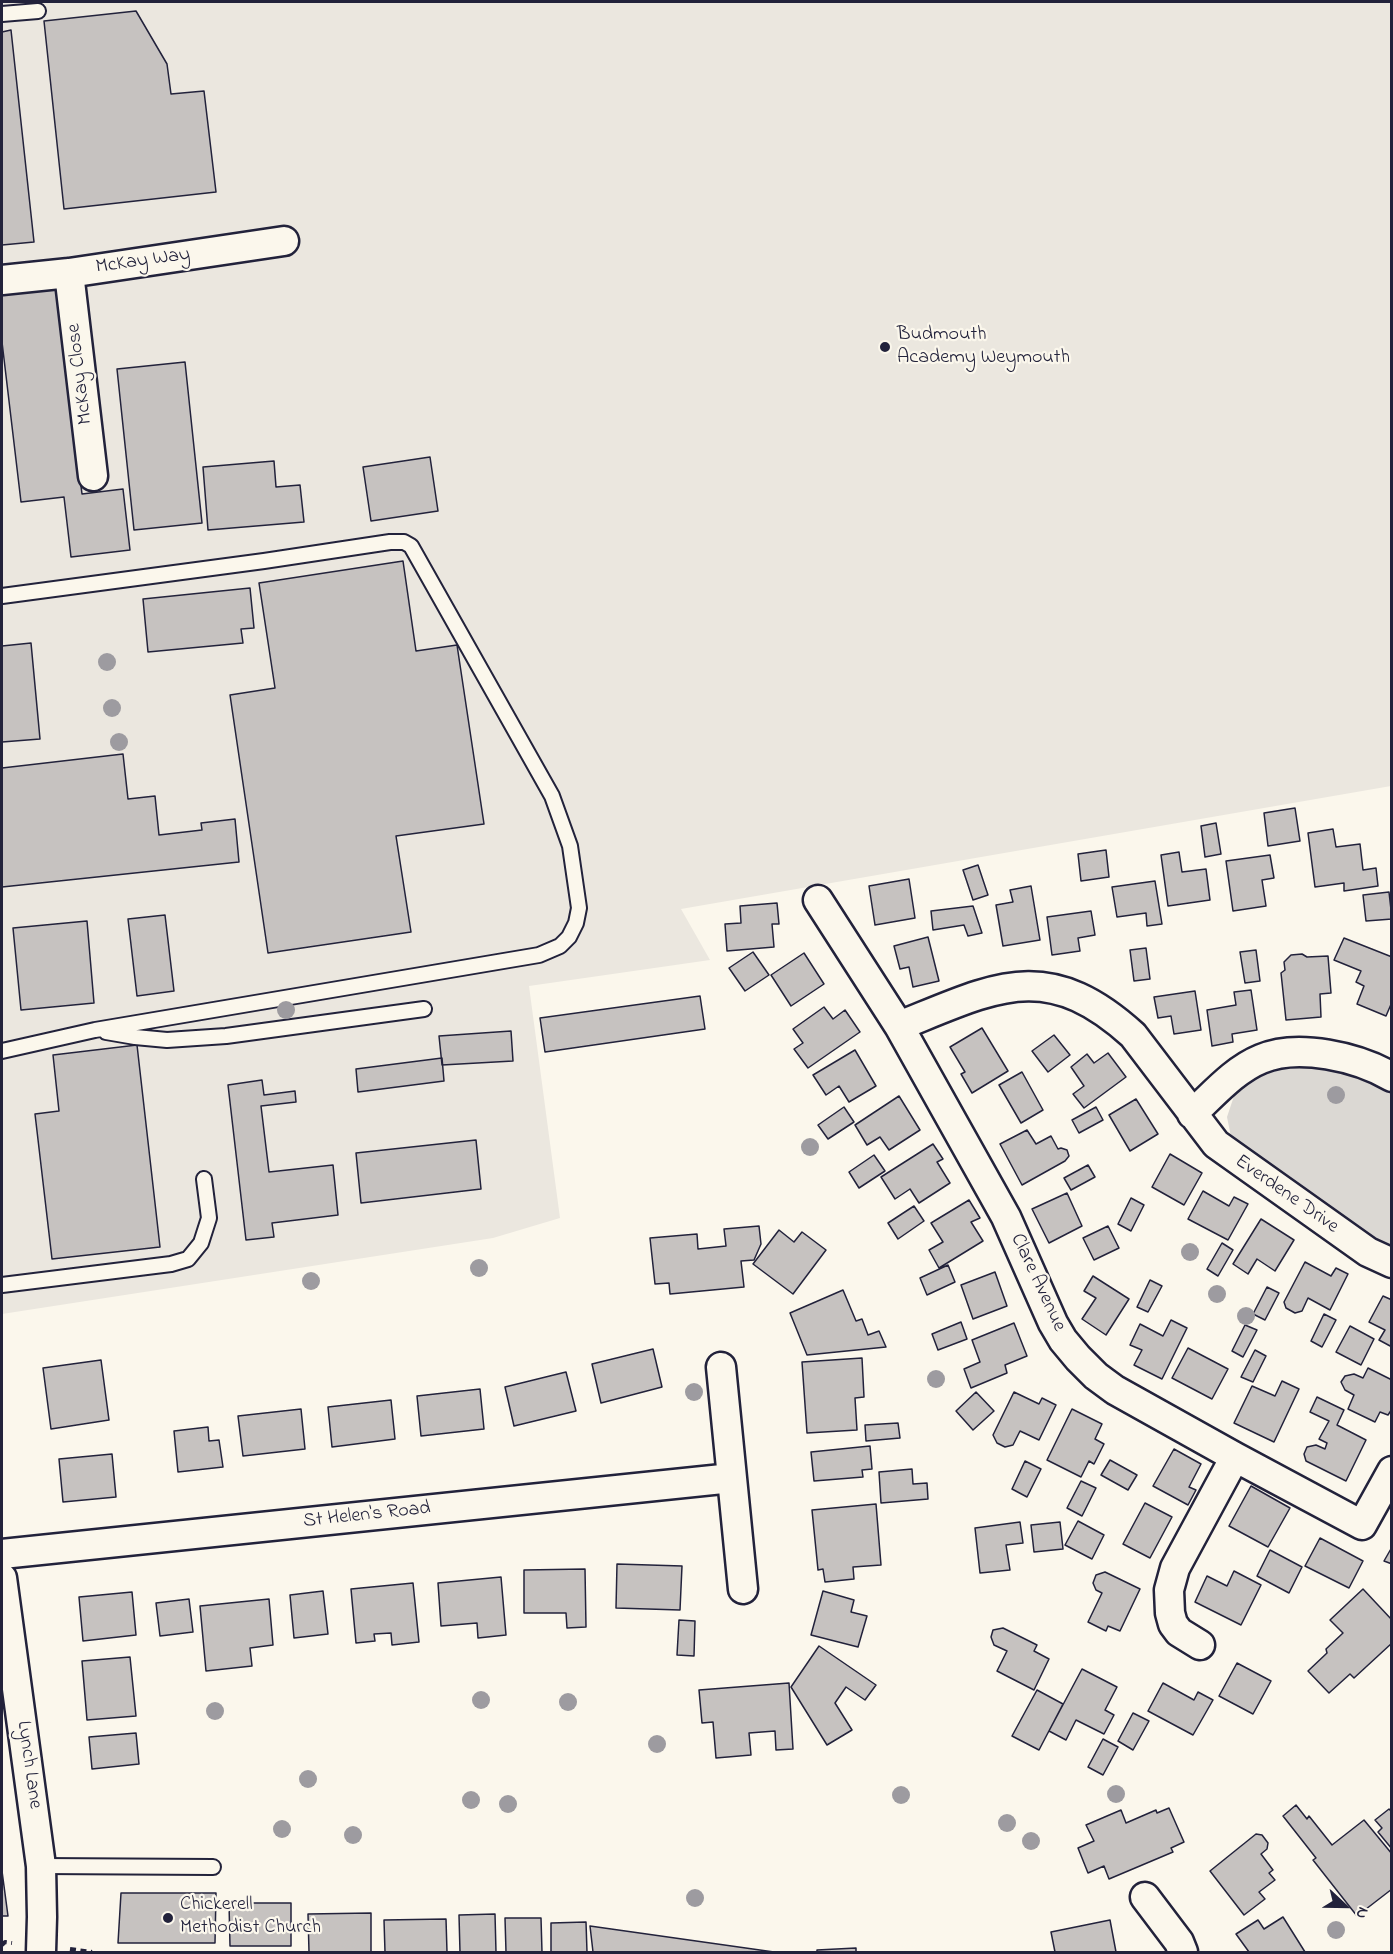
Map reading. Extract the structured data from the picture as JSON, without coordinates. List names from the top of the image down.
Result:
{
  "streets": {
    "street": [
      "McKay Way",
      "McKay Close",
      "Everdene Drive",
      "Clare Avenue",
      "St Helen's Road",
      "Lynch Lane"
    ]
  },
  "crossings": [
    ["McKay Way", "McKay Close"],
    ["Everdene Drive", "Clare Avenue"]
  ],
  "places": ["Budmouth Academy Weymouth", "Chickerell Methodist Church"],
  "north": "right"
}
